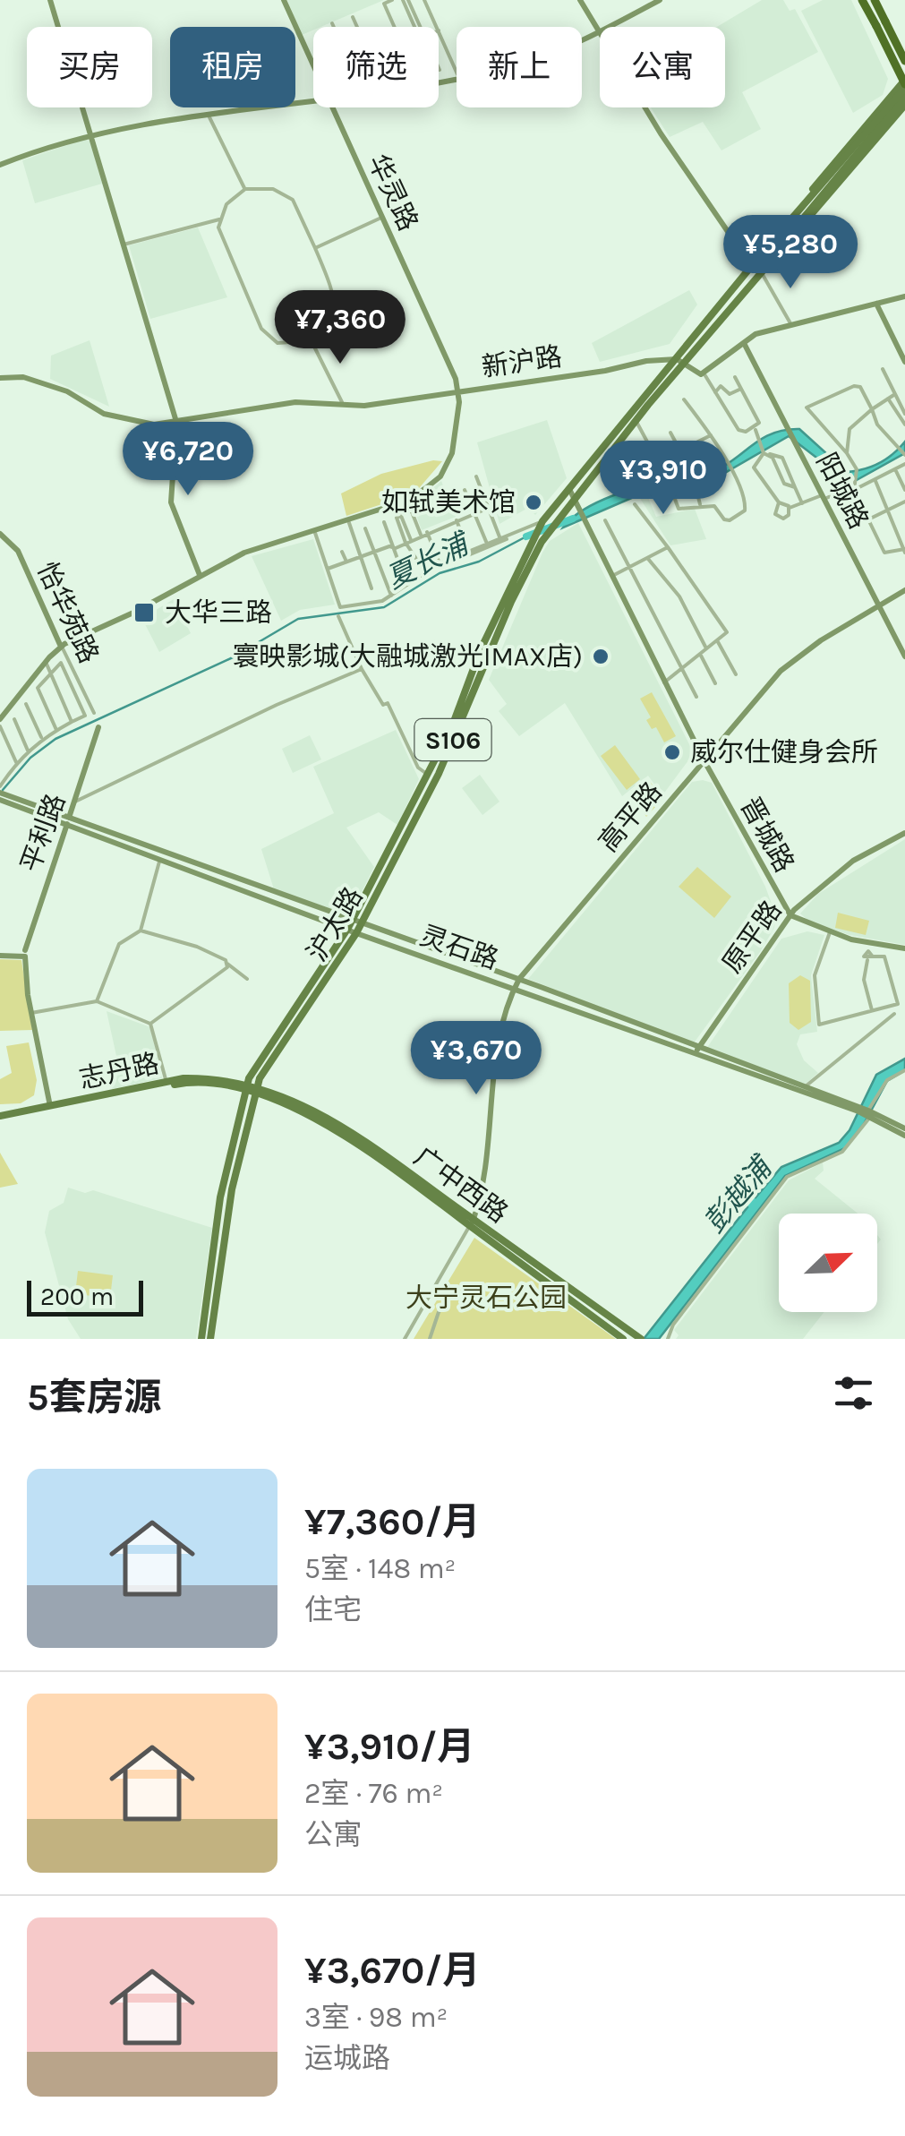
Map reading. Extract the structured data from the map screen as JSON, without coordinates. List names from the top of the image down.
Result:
{
  "streets": {
    "main road": [
      "S106",
      "沪太路",
      "志丹路",
      "广中西路"
    ],
    "street": [
      "华灵路",
      "新沪路",
      "阳城路",
      "怡华苑路",
      "高平路",
      "平利路",
      "晋城路",
      "原平路",
      "灵石路"
    ]
  },
  "crossings": [
    ["华灵路", "新沪路"],
    ["新沪路", "S106"],
    ["阳城路", "高平路"],
    ["S106", "晋城路"],
    ["S106", "沪太路"],
    ["高平路", "晋城路"],
    ["高平路", "灵石路"],
    ["高平路", "广中西路"],
    ["平利路", "灵石路"],
    ["平利路", "志丹路"],
    ["晋城路", "沪太路"],
    ["晋城路", "原平路"],
    ["沪太路", "灵石路"],
    ["沪太路", "志丹路"],
    ["沪太路", "广中西路"],
    ["原平路", "灵石路"],
    ["志丹路", "广中西路"]
  ],
  "water": ["夏长浦", "彭越浦"],
  "parks": ["大宁灵石公园"],
  "places": {
    "other": ["如轼美术馆", "寰映影城(大融城激光IMAX店)", "威尔仕健身会所"],
    "transit": ["大华三路"]
  },
  "scale_bar": "200 m",
  "north": "top right",
  "page": {
    "chip": [
      "买房",
      "租房",
      "筛选",
      "新上",
      "公寓"
    ],
    "price": [
      "¥5,280",
      "¥7,360",
      "¥6,720",
      "¥3,910",
      "¥3,670"
    ],
    "scale": "200 m",
    "heading": "5套房源",
    "list": [
      {
        "name": "¥7,360/月",
        "note": "5室 · 148 m² · 住宅"
      },
      {
        "name": "¥3,910/月",
        "note": "2室 · 76 m² · 公寓"
      },
      {
        "name": "¥3,670/月",
        "note": "3室 · 98 m² · 运城路"
      }
    ]
  }
}
